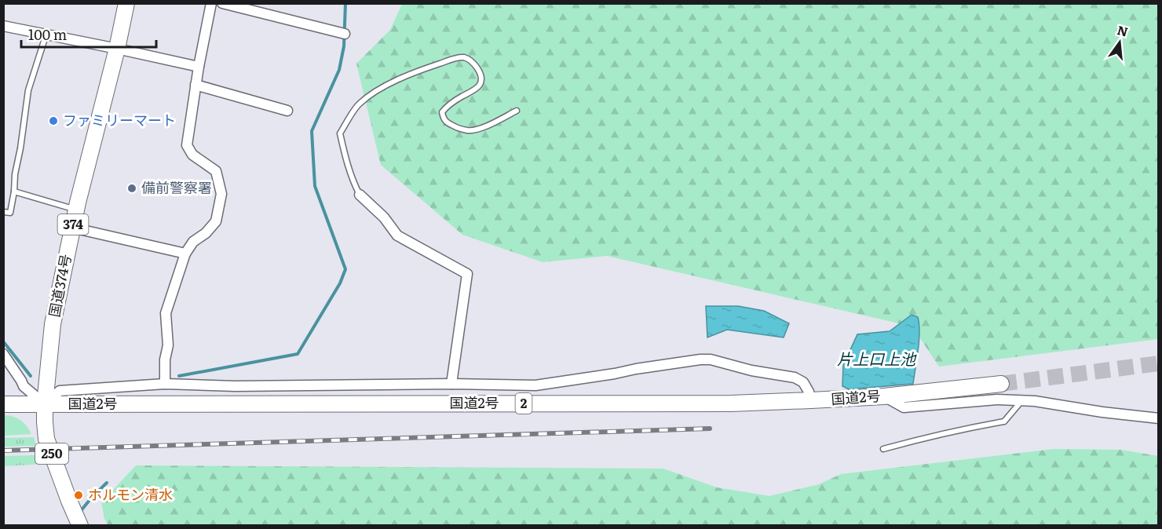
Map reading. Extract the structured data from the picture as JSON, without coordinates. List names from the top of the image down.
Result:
{
  "streets": {
    "highway": [
      "374",
      "国道374号",
      "国道2号",
      "2",
      "250"
    ]
  },
  "crossings": [
    ["国道374号", "国道2号"],
    ["国道374号", "250"],
    ["国道2号", "250"]
  ],
  "water": ["片上口上池"],
  "places": ["ファミリーマート", "備前警察署", "ホルモン清水"],
  "scale_bar": "100 m",
  "north": "top"
}
